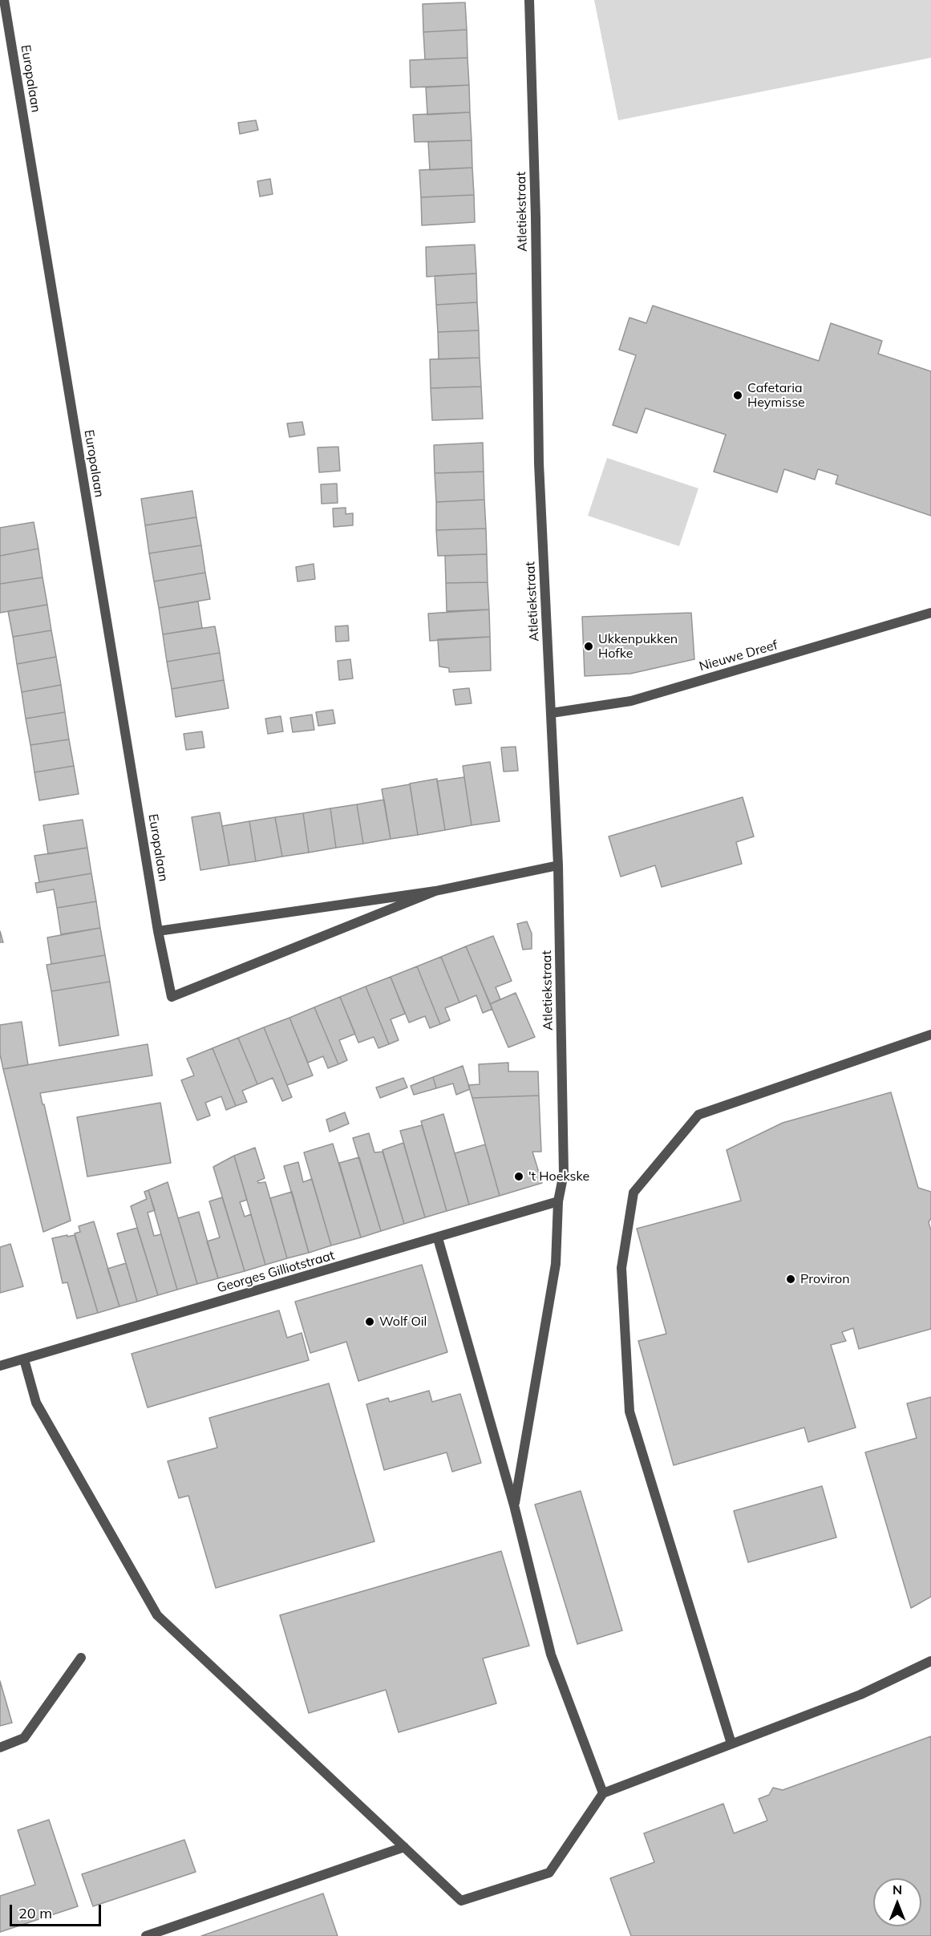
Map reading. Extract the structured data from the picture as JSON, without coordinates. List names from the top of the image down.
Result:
{
  "streets": {
    "street": [
      "Europalaan",
      "Atletiekstraat",
      "Nieuwe Dreef",
      "Georges Gilliotstraat"
    ]
  },
  "crossings": [
    ["Europalaan", "Atletiekstraat"],
    ["Atletiekstraat", "Nieuwe Dreef"],
    ["Atletiekstraat", "Georges Gilliotstraat"]
  ],
  "places": [
    "Cafetaria Heymisse",
    "Ukkenpukken Hofke",
    "'t Hoekske",
    "Proviron",
    "Wolf Oil"
  ],
  "scale_bar": "20 m",
  "north": "top"
}
